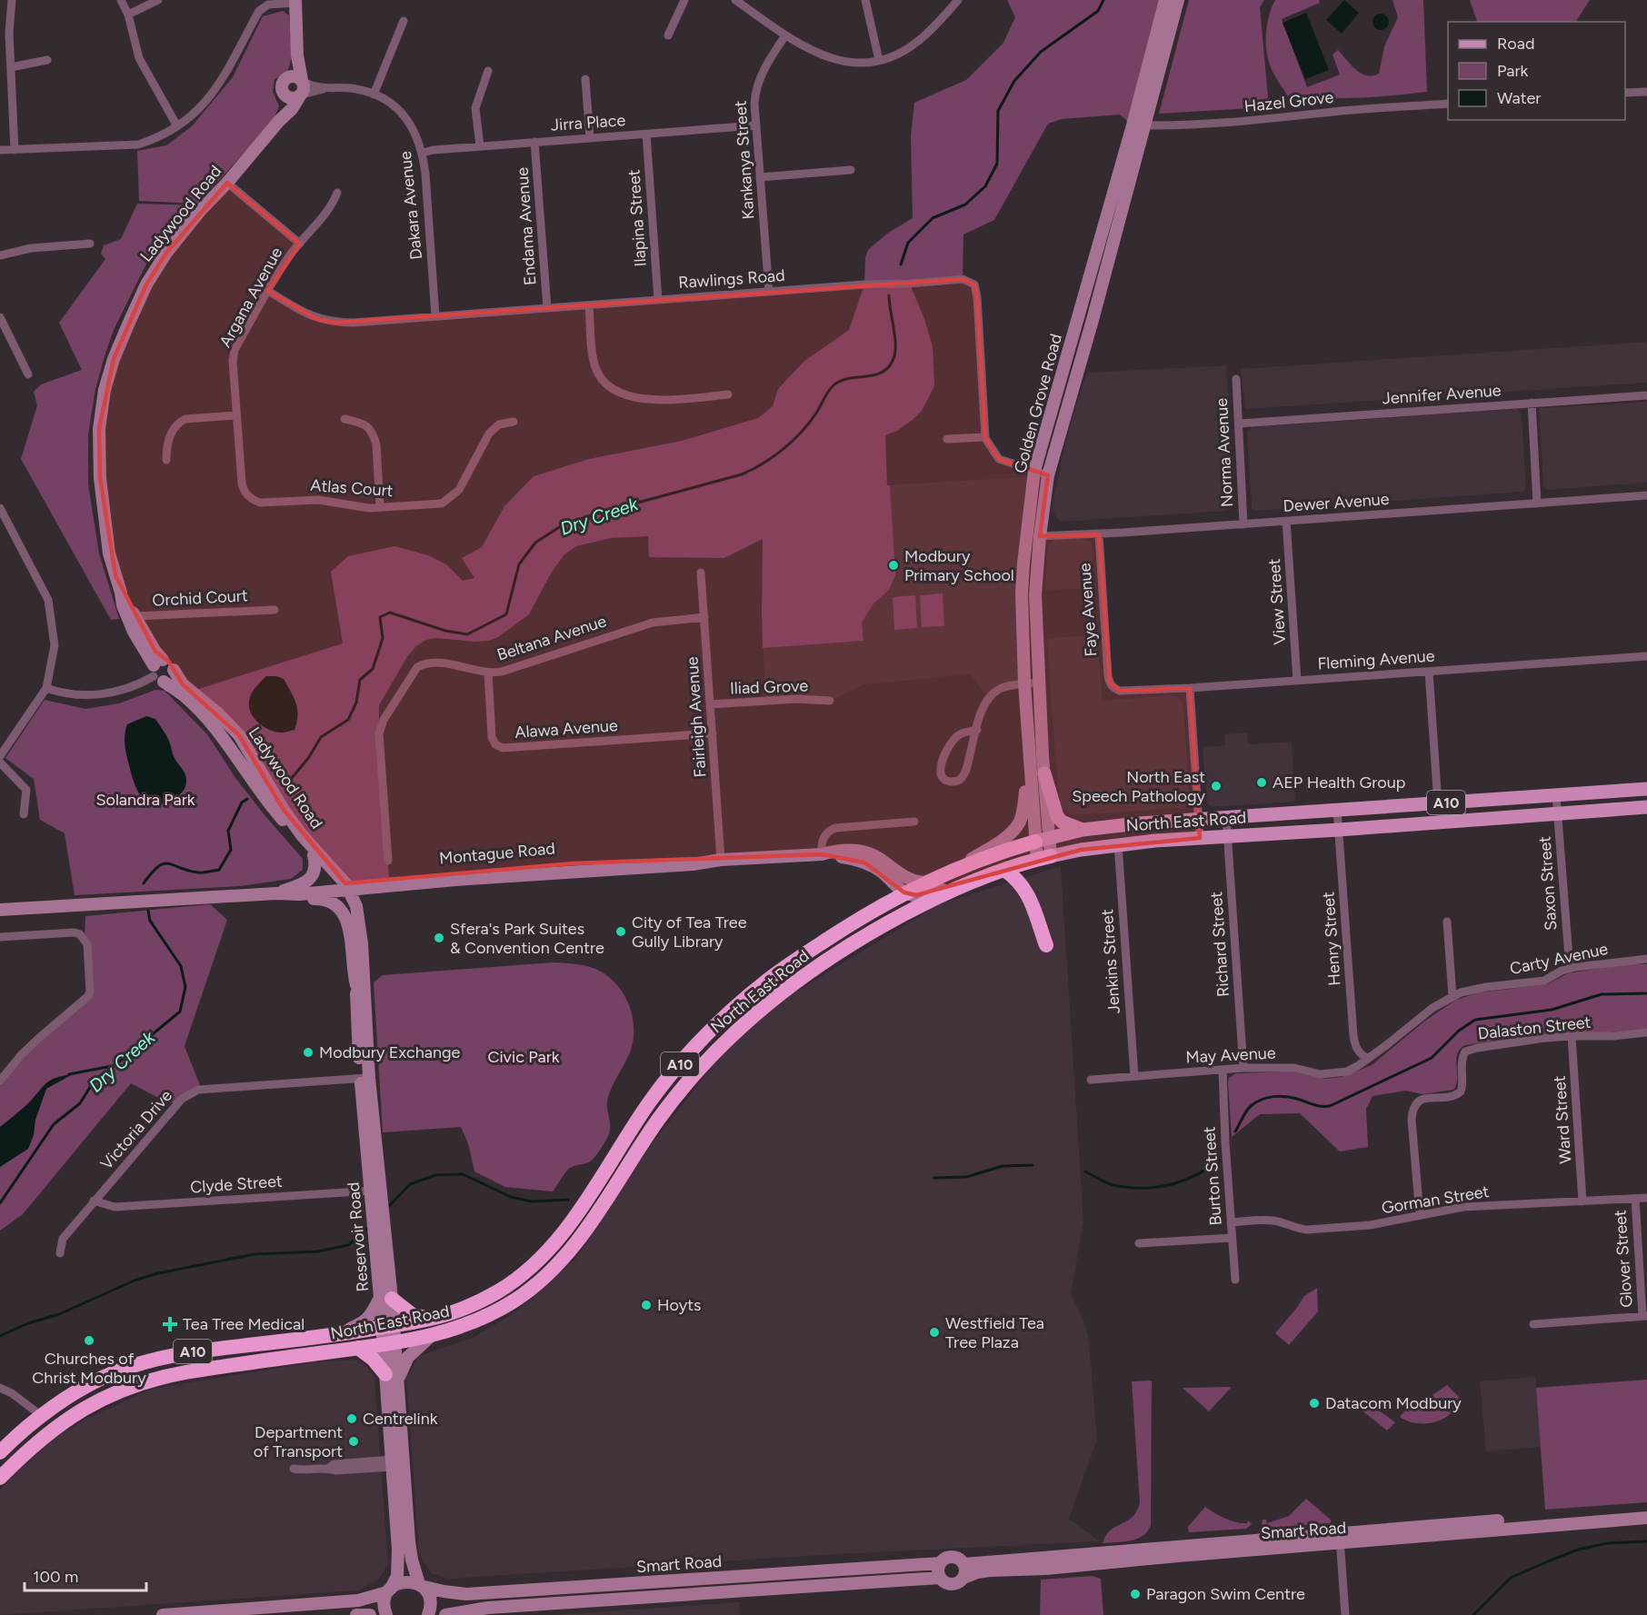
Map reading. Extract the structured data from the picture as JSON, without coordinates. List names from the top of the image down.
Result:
{
  "streets": {
    "highway": ["A10", "North East Road"],
    "main road": [
      "Ladywood Road",
      "Golden Grove Road",
      "Montague Road",
      "Reservoir Road",
      "Smart Road"
    ],
    "street": [
      "Hazel Grove",
      "Jirra Place",
      "Kankanya Street",
      "Dakara Avenue",
      "Ilapina Street",
      "Endama Avenue",
      "Rawlings Road",
      "Argana Avenue",
      "Jennifer Avenue",
      "Norma Avenue",
      "Atlas Court",
      "Dewer Avenue",
      "Orchid Court",
      "View Street",
      "Faye Avenue",
      "Beltana Avenue",
      "Fleming Avenue",
      "Iliad Grove",
      "Fairleigh Avenue",
      "Alawa Avenue",
      "Saxon Street",
      "Henry Street",
      "Richard Street",
      "Carty Avenue",
      "Jenkins Street",
      "Dalaston Street",
      "May Avenue",
      "Ward Street",
      "Victoria Drive",
      "Burton Street",
      "Clyde Street",
      "Gorman Street",
      "Glover Street"
    ]
  },
  "crossings": [
    ["Hazel Grove", "Golden Grove Road"],
    ["Jirra Place", "Kankanya Street"],
    ["Jirra Place", "Dakara Avenue"],
    ["Jirra Place", "Ilapina Street"],
    ["Jirra Place", "Endama Avenue"],
    ["Kankanya Street", "Rawlings Road"],
    ["Dakara Avenue", "Ladywood Road"],
    ["Dakara Avenue", "Rawlings Road"],
    ["Ladywood Road", "Orchid Court"],
    ["Ladywood Road", "Montague Road"],
    ["Ladywood Road", "Reservoir Road"],
    ["Ilapina Street", "Rawlings Road"],
    ["Endama Avenue", "Rawlings Road"],
    ["Rawlings Road", "Argana Avenue"],
    ["Argana Avenue", "Atlas Court"],
    ["Jennifer Avenue", "Norma Avenue"],
    ["Golden Grove Road", "Dewer Avenue"],
    ["Golden Grove Road", "North East Road"],
    ["Norma Avenue", "Dewer Avenue"],
    ["Dewer Avenue", "View Street"],
    ["Dewer Avenue", "Faye Avenue"],
    ["View Street", "Fleming Avenue"],
    ["Faye Avenue", "Fleming Avenue"],
    ["Beltana Avenue", "Fairleigh Avenue"],
    ["Beltana Avenue", "Alawa Avenue"],
    ["Iliad Grove", "Fairleigh Avenue"],
    ["Fairleigh Avenue", "Alawa Avenue"],
    ["Fairleigh Avenue", "Montague Road"],
    ["North East Road", "Montague Road"],
    ["North East Road", "Saxon Street"],
    ["North East Road", "Henry Street"],
    ["North East Road", "Richard Street"],
    ["North East Road", "Jenkins Street"],
    ["North East Road", "Reservoir Road"],
    ["Montague Road", "Reservoir Road"],
    ["Saxon Street", "Carty Avenue"],
    ["Henry Street", "Carty Avenue"],
    ["Henry Street", "May Avenue"],
    ["Richard Street", "May Avenue"],
    ["Carty Avenue", "May Avenue"],
    ["Jenkins Street", "May Avenue"],
    ["Dalaston Street", "Ward Street"],
    ["Dalaston Street", "Gorman Street"],
    ["May Avenue", "Burton Street"],
    ["Ward Street", "Gorman Street"],
    ["Victoria Drive", "Clyde Street"],
    ["Victoria Drive", "Reservoir Road"],
    ["Burton Street", "Gorman Street"],
    ["Clyde Street", "Reservoir Road"],
    ["Gorman Street", "Glover Street"],
    ["Reservoir Road", "Smart Road"]
  ],
  "water": ["Dry Creek"],
  "parks": ["Solandra Park", "Civic Park"],
  "places": {
    "other": [
      "Modbury Primary School",
      "AEP Health Group",
      "North East Speech Pathology",
      "City of Tea Tree Gully Library",
      "Sfera's Park Suites & Convention Centre",
      "Modbury Exchange",
      "Hoyts",
      "Westfield Tea Tree Plaza",
      "Churches of Christ Modbury",
      "Datacom Modbury",
      "Centrelink",
      "Department of Transport",
      "Paragon Swim Centre"
    ],
    "health": ["Tea Tree Medical"]
  },
  "legend": ["Road", "Park", "Water"],
  "scale_bar": "100 m"
}
